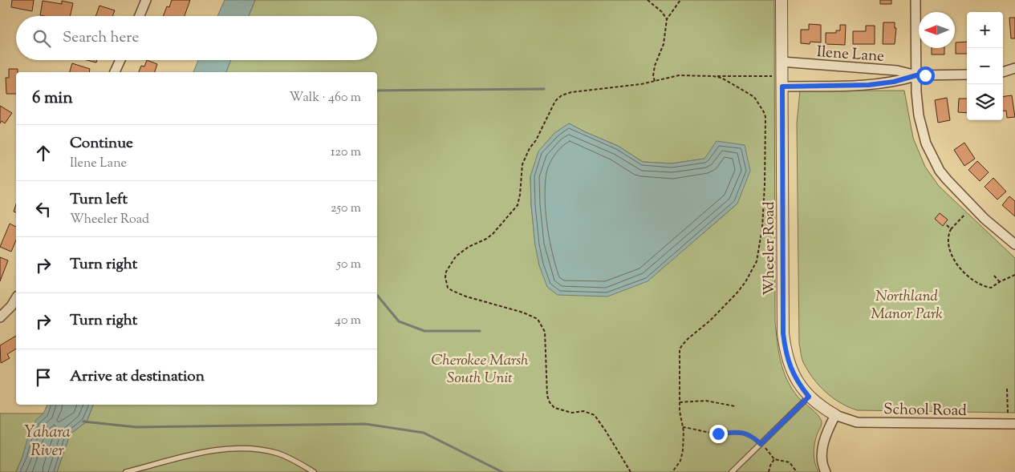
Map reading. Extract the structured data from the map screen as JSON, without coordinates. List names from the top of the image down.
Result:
{
  "streets": {
    "street": ["Ilene Lane", "Wheeler Road", "School Road"]
  },
  "crossings": [
    ["Ilene Lane", "Wheeler Road"],
    ["Wheeler Road", "School Road"]
  ],
  "water": ["Yahara River"],
  "parks": ["Northland Manor Park", "Cherokee Marsh South Unit"],
  "north": "left",
  "page": {
    "map_buttons": ["+", "−"],
    "search": "Search here",
    "heading": ["6 min", "Walk · 460 m"],
    "list": [
      ["Continue", "Ilene Lane", "120 m"],
      ["Turn left", "Wheeler Road", "250 m"],
      ["Turn right", "50 m"],
      ["Turn right", "40 m"],
      "Arrive at destination"
    ]
  }
}
